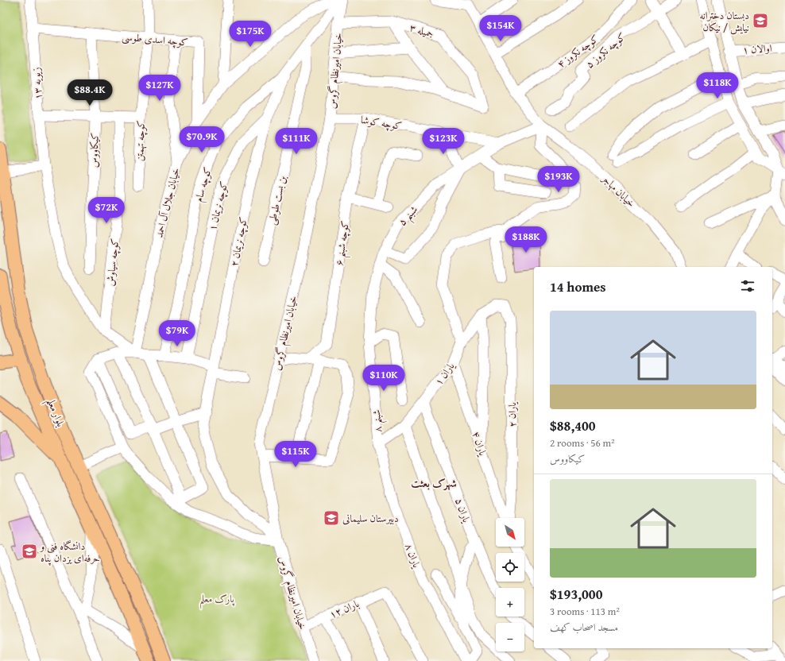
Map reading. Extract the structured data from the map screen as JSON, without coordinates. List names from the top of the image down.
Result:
{
  "streets": {
    "main road": ["بلوار معلم"],
    "street": [
      "جمیله ۳",
      "کوچه اسدی طوسی",
      "اوالان ۱",
      "کوچه نکروز ۵",
      "کوچه نکروز ۴",
      "خیابان امیرنظام گروس",
      "زیویه ۱۳",
      "کوچه کوشا",
      "کوچه تهمتن",
      "کیکاووس",
      "کوچه سام",
      "خیابان مهاجر",
      "بن بست طوطی",
      "خیابان جلال آل احمد",
      "کوچه نریمان ۱",
      "شبنم ۵",
      "کوچه نریمان ۲",
      "کوچه شبنم ۶",
      "کوچه سیاوش",
      "یاران ۱",
      "یاران ۲",
      "شبنم ۸",
      "یاران ۴",
      "یاران ۵",
      "یاران ۸",
      "باران ۱۲"
    ]
  },
  "crossings": [
    ["جمیله ۳", "خیابان امیرنظام گروس"],
    ["کوچه اسدی طوسی", "زیویه ۱۳"],
    ["کوچه اسدی طوسی", "کوچه تهمتن"],
    ["کوچه اسدی طوسی", "کیکاووس"],
    ["کوچه اسدی طوسی", "خیابان جلال آل احمد"],
    ["کوچه نکروز ۴", "خیابان مهاجر"],
    ["خیابان امیرنظام گروس", "کوچه کوشا"],
    ["خیابان امیرنظام گروس", "کوچه نریمان ۲"],
    ["خیابان امیرنظام گروس", "باران ۱۲"],
    ["زیویه ۱۳", "خیابان جلال آل احمد"],
    ["زیویه ۱۳", "کوچه سیاوش"],
    ["کوچه کوشا", "شبنم ۵"],
    ["کوچه کوشا", "کوچه شبنم ۶"],
    ["کوچه سام", "بن بست طوطی"],
    ["کوچه سام", "کوچه نریمان ۱"],
    ["کوچه نریمان ۱", "کوچه نریمان ۲"],
    ["شبنم ۵", "شبنم ۸"],
    ["یاران ۱", "یاران ۲"],
    ["یاران ۱", "شبنم ۸"],
    ["یاران ۱", "یاران ۴"],
    ["یاران ۱", "یاران ۵"],
    ["یاران ۱", "یاران ۸"],
    ["شبنم ۸", "یاران ۸"]
  ],
  "districts": ["شهرک بعثت"],
  "parks": ["پارک معلم"],
  "places": {
    "school or university": ["دبستان دخترانه نیایش / نیکان", "دبیرستان سلیمانی", "دانشگاه فنی و حرفه‌ای یزدان پناه"]
  },
  "north": "bottom right",
  "page": {
    "price": [
      "$154K",
      "$175K",
      "$118K",
      "$127K",
      "$88.4K",
      "$70.9K",
      "$111K",
      "$123K",
      "$193K",
      "$72K",
      "$188K",
      "$79K",
      "$110K",
      "$115K"
    ],
    "heading": "14 homes",
    "list": [
      {
        "name": "$88,400",
        "note": "2 rooms · 56 m² · کیکاووس"
      },
      {
        "name": "$193,000",
        "note": "3 rooms · 113 m² · مسجد اصحاب کهف"
      }
    ],
    "map_buttons": ["+", "−"]
  }
}
